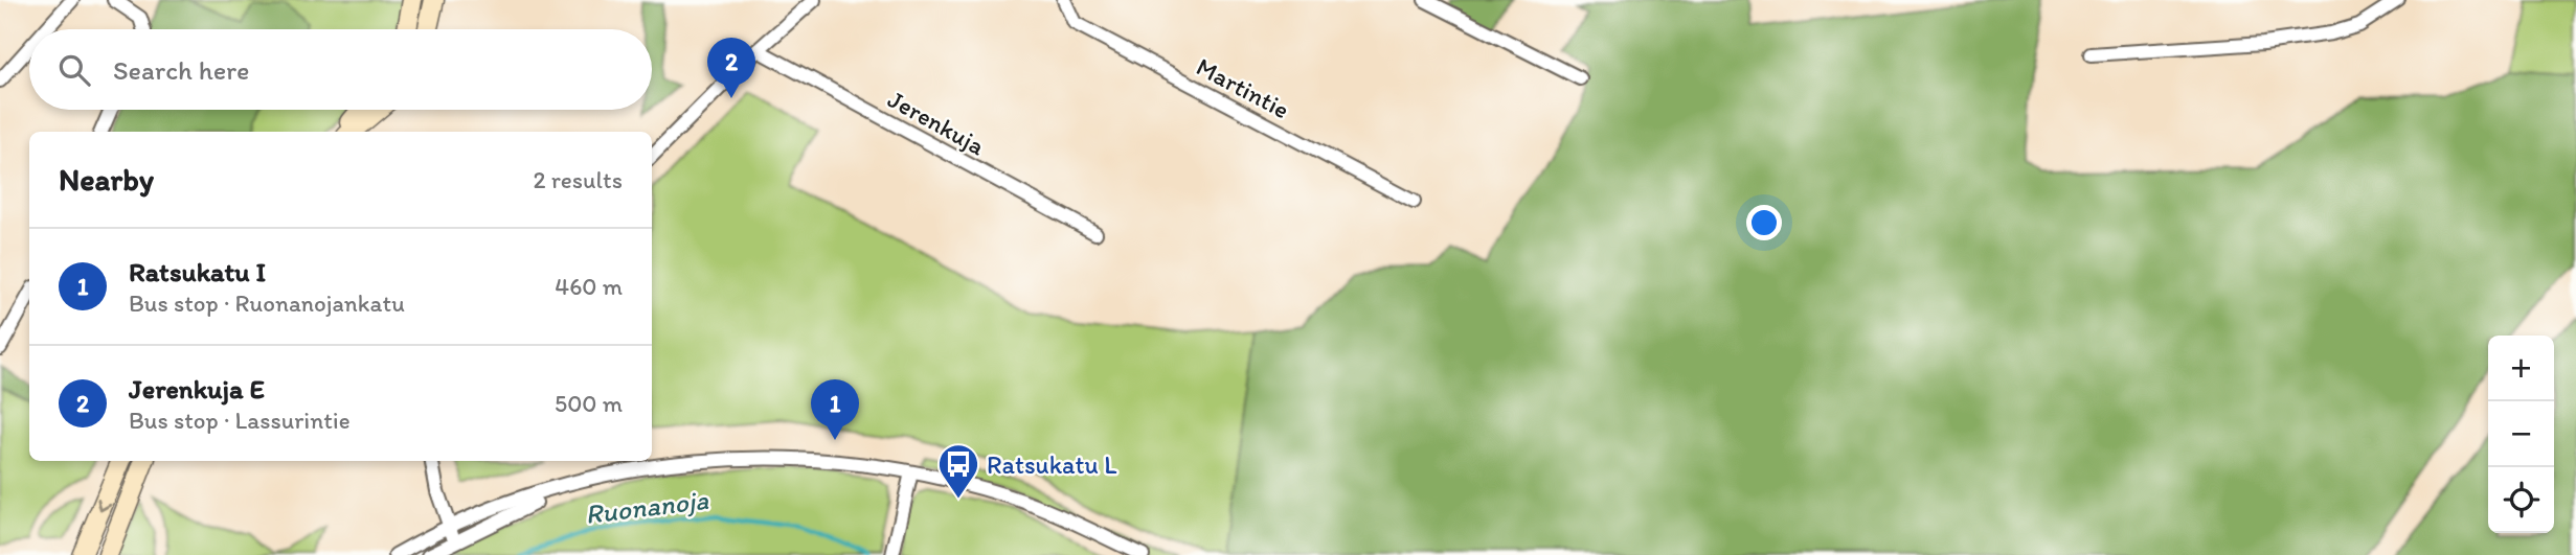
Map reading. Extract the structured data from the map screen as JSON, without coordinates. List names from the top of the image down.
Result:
{
  "streets": {
    "street": ["Martintie", "Jerenkuja"]
  },
  "water": ["Ruonanoja"],
  "places": {
    "bus stop": ["Ratsukatu L"]
  },
  "page": {
    "search": "Search here",
    "pins": ["2", "1"],
    "heading": ["Nearby", "2 results"],
    "list": [
      {
        "mark": "1",
        "name": "Ratsukatu I",
        "note": "Bus stop · Ruonanojankatu",
        "value": "460 m"
      },
      {
        "mark": "2",
        "name": "Jerenkuja E",
        "note": "Bus stop · Lassurintie",
        "value": "500 m"
      }
    ],
    "map_buttons": ["+", "−"]
  }
}
